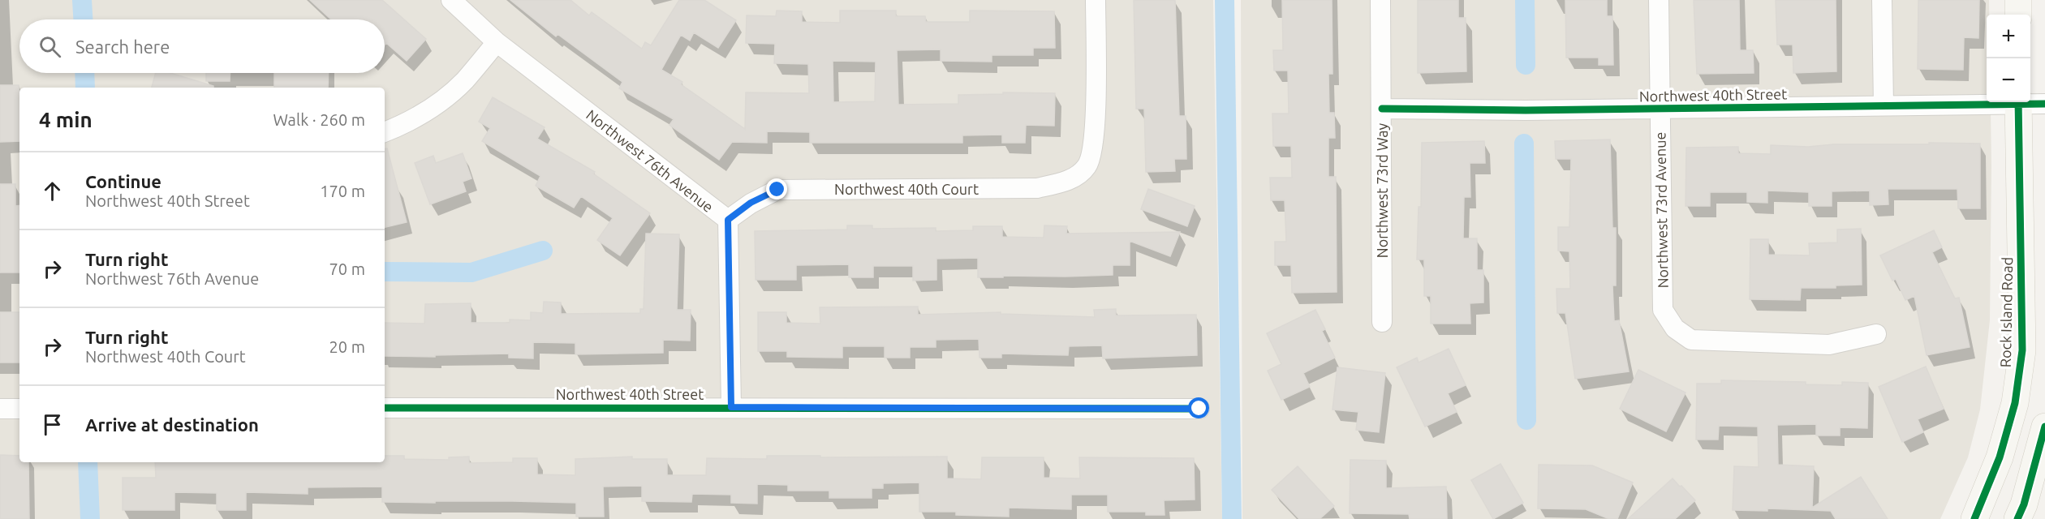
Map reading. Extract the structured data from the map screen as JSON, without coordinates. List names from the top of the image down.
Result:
{
  "streets": {
    "main road": ["Rock Island Road"],
    "street": [
      "Northwest 40th Street",
      "Northwest 76th Avenue",
      "Northwest 40th Court",
      "Northwest 73rd Way",
      "Northwest 73rd Avenue"
    ]
  },
  "crossings": [
    ["Northwest 40th Street", "Northwest 76th Avenue"],
    ["Northwest 40th Street", "Northwest 73rd Way"],
    ["Northwest 40th Street", "Northwest 73rd Avenue"],
    ["Northwest 76th Avenue", "Northwest 40th Court"]
  ],
  "page": {
    "map_buttons": ["+", "−"],
    "search": "Search here",
    "heading": ["4 min", "Walk · 260 m"],
    "list": [
      ["Continue", "Northwest 40th Street", "170 m"],
      ["Turn right", "Northwest 76th Avenue", "70 m"],
      ["Turn right", "Northwest 40th Court", "20 m"],
      "Arrive at destination"
    ]
  }
}
